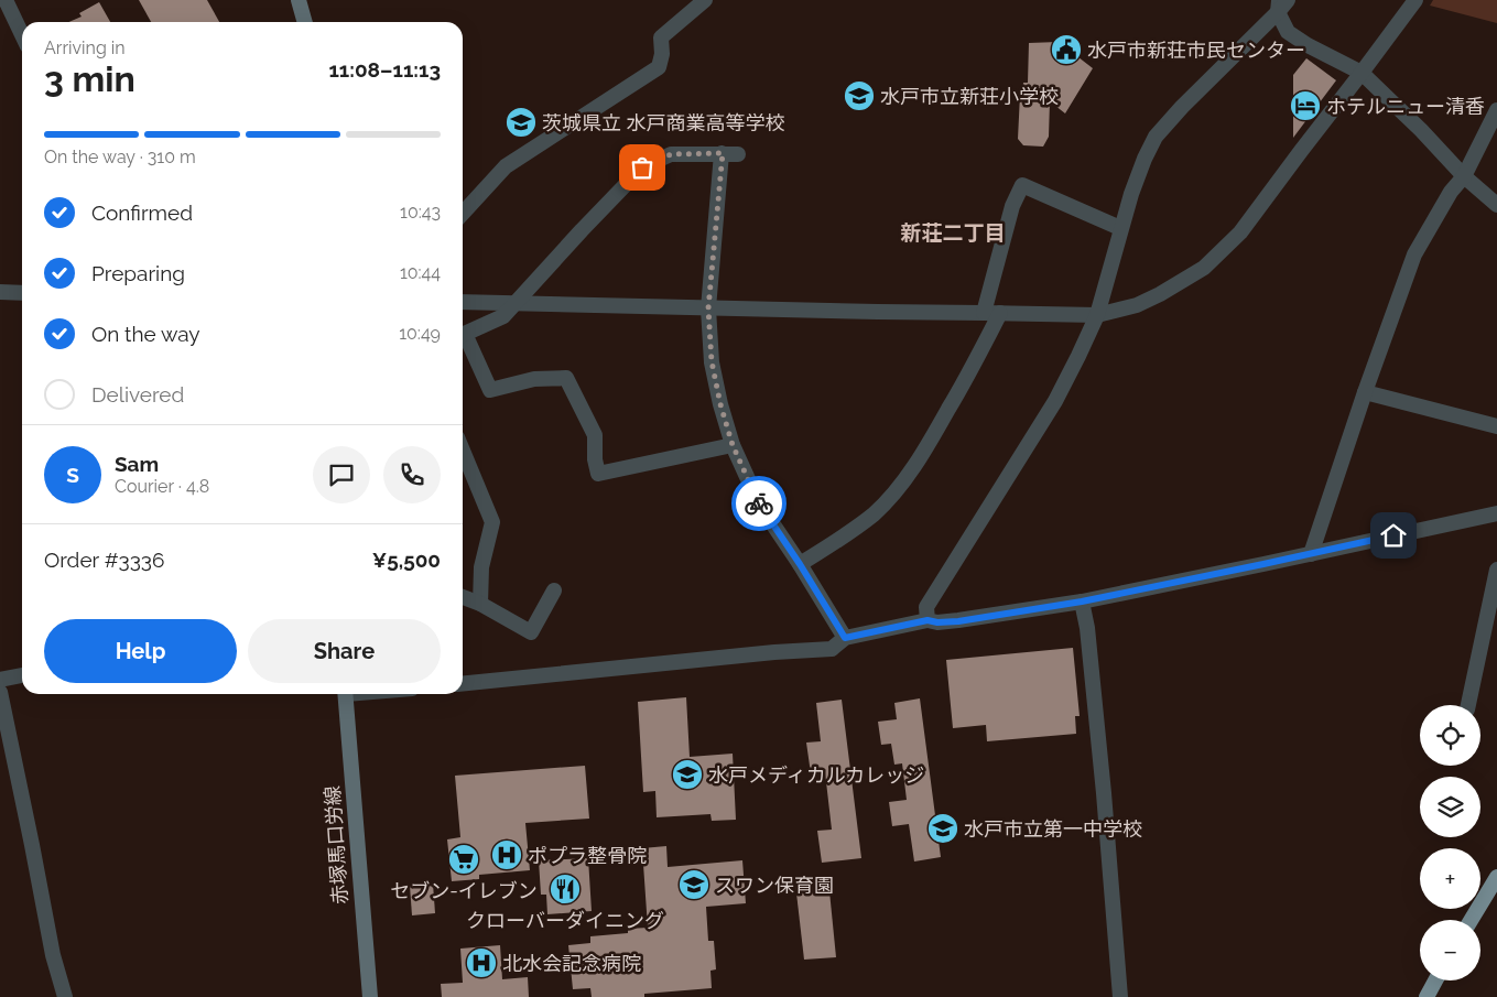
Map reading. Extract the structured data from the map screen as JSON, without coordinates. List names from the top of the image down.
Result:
{
  "streets": {
    "main road": ["赤塚馬口労線"]
  },
  "districts": ["新荘二丁目"],
  "places": {
    "public building": ["水戸市新荘市民センター"],
    "school or university": [
      "水戸市立新荘小学校",
      "茨城県立 水戸商業高等学校",
      "水戸メディカルカレッジ",
      "水戸市立第一中学校",
      "スワン保育園"
    ],
    "hotel": ["ホテルニュー清香"],
    "hospital": ["ポプラ整骨院", "北水会記念病院"],
    "supermarket": ["セブン-イレブン"],
    "restaurant": ["クローバーダイニング"]
  },
  "page": {
    "heading": ["3 min", "Arriving in", "11:08–11:13"],
    "panel": [
      "Sam",
      "Courier · 4.8",
      "Order #3336",
      "¥5,500"
    ],
    "bar": "On the way · 310 m",
    "list": [
      ["Confirmed", "10:43"],
      ["Preparing", "10:44"],
      ["On the way", "10:49"],
      "Delivered"
    ],
    "round": "S",
    "buttons": ["Help", "Share"],
    "map_buttons": ["+", "−"]
  }
}
